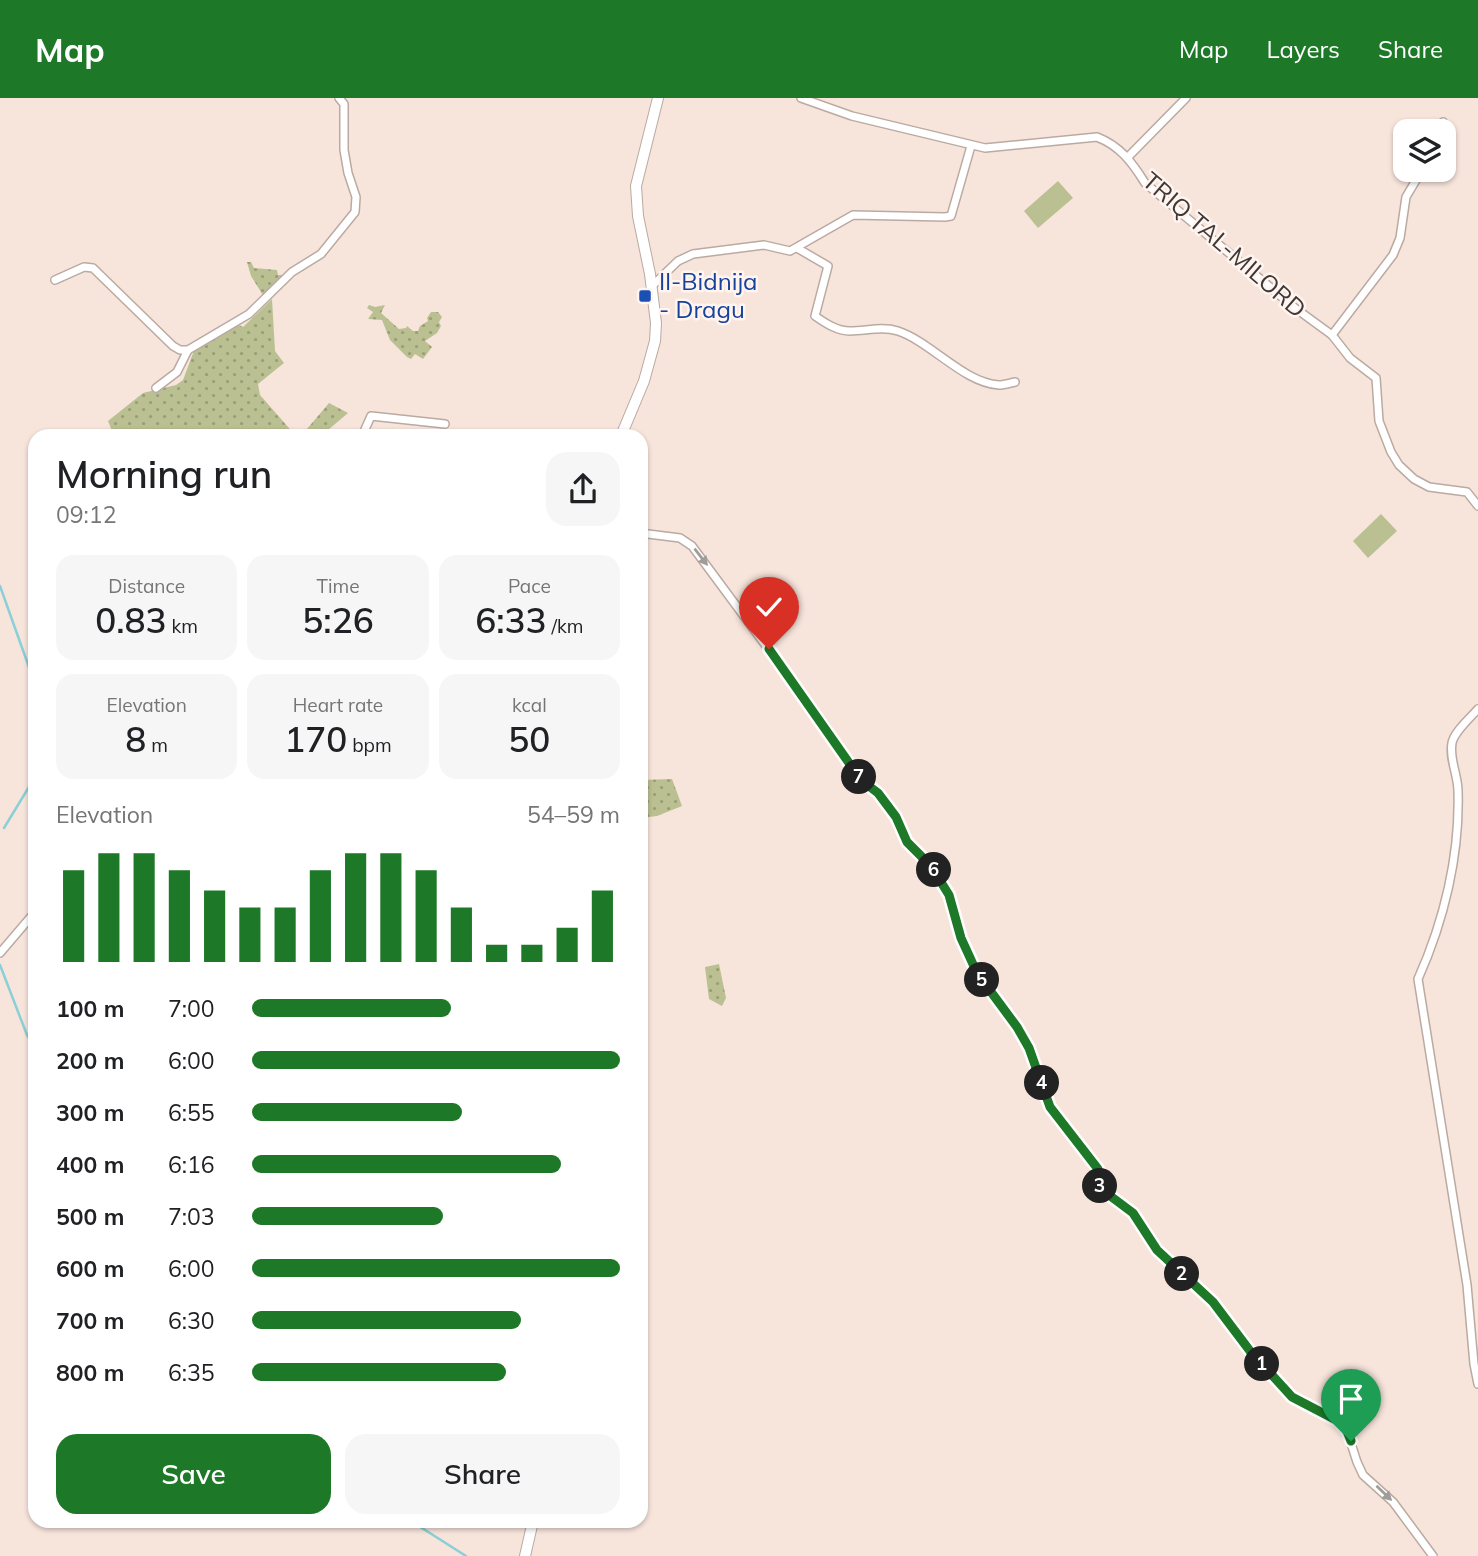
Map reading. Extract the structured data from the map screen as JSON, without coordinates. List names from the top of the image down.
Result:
{
  "streets": {
    "street": ["TRIQ TAL-MILORD"]
  },
  "places": {
    "transit": ["Il-Bidnija - Dragu"]
  },
  "page": {
    "header": "Map",
    "nav": ["Map", "Layers", "Share"],
    "heading": ["Morning run", "09:12"],
    "stats": [
      ["Distance", "0.83 km"],
      ["Time", "5:26"],
      ["Pace", "6:33 /km"],
      ["Elevation", "8 m"],
      ["Heart rate", "170 bpm"],
      ["kcal", "50"]
    ],
    "pins": [
      "7",
      "6",
      "5",
      "4",
      "3",
      "2",
      "1"
    ],
    "chart": ["Elevation", "54–59 m"],
    "list": [
      {
        "name": "100 m",
        "note": "7:00"
      },
      {
        "name": "200 m",
        "note": "6:00"
      },
      {
        "name": "300 m",
        "note": "6:55"
      },
      {
        "name": "400 m",
        "note": "6:16"
      },
      {
        "name": "500 m",
        "note": "7:03"
      },
      {
        "name": "600 m",
        "note": "6:00"
      },
      {
        "name": "700 m",
        "note": "6:30"
      },
      {
        "name": "800 m",
        "note": "6:35"
      }
    ],
    "buttons": ["Save", "Share"]
  }
}
